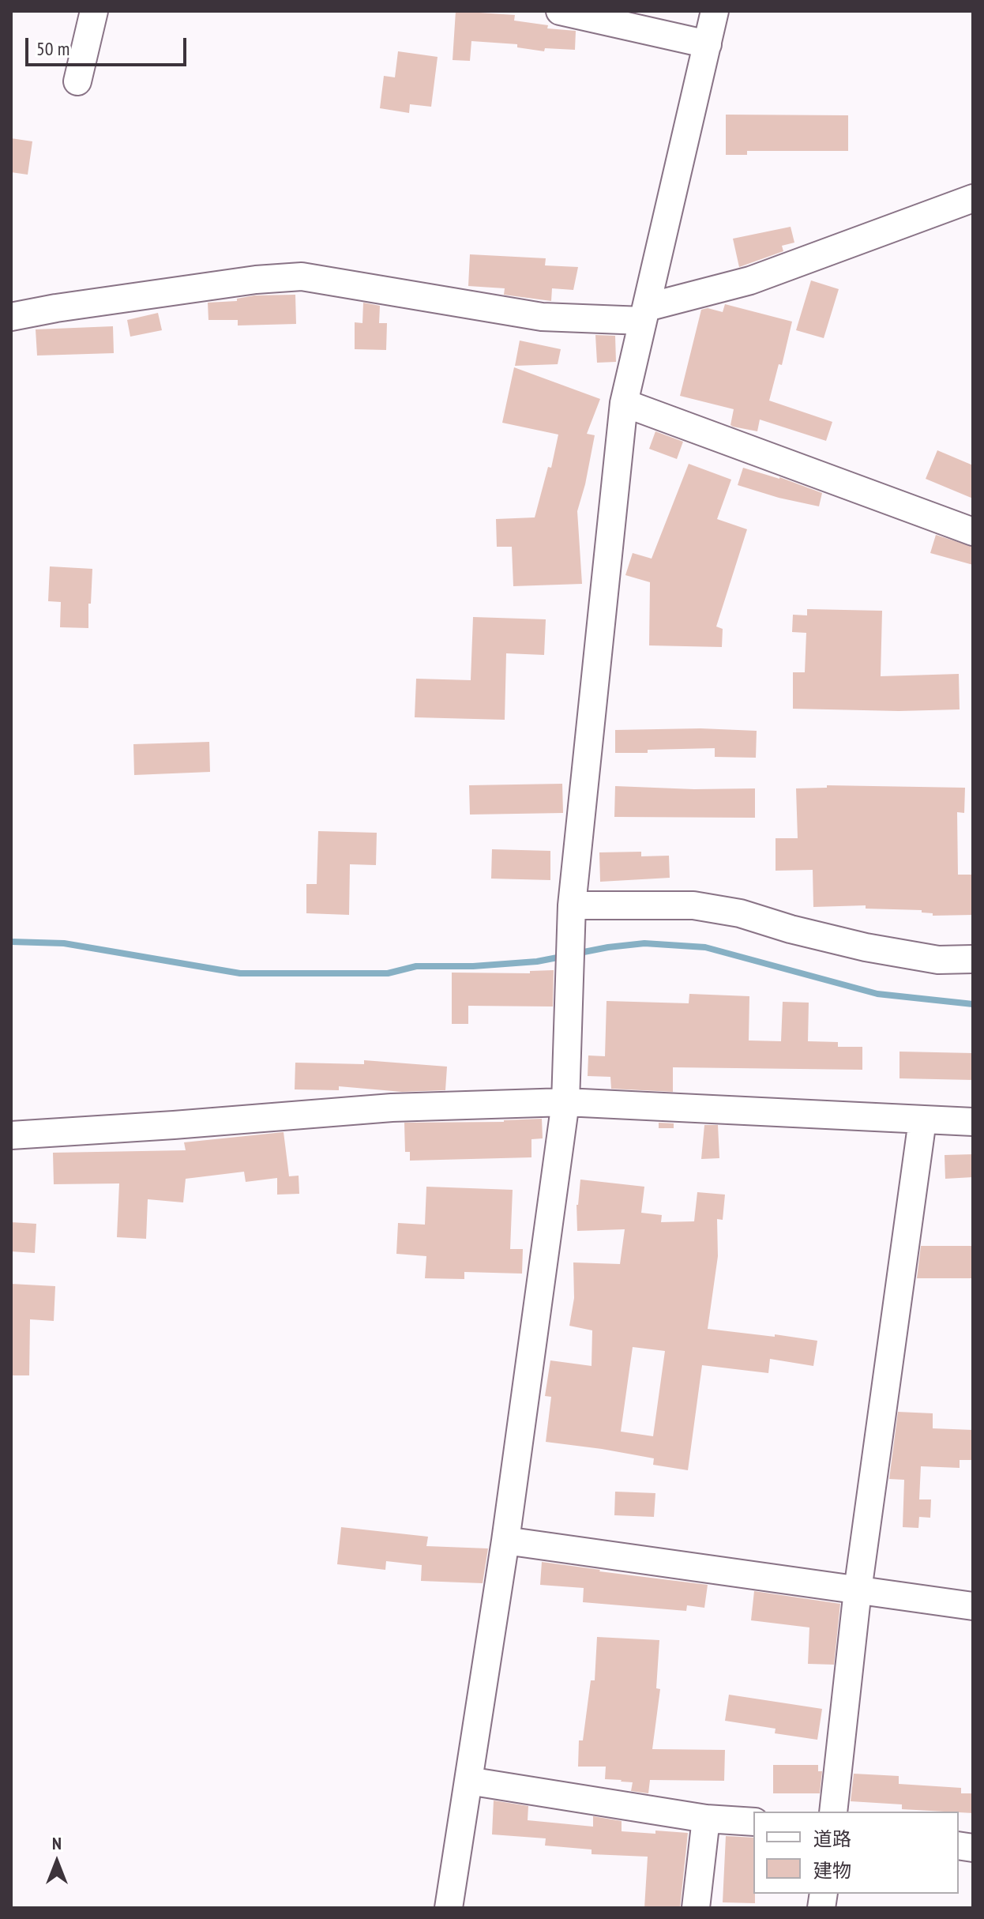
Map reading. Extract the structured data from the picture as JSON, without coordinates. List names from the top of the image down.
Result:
{
  "legend": ["道路", "建物"],
  "scale_bar": "50 m",
  "north": "top"
}
